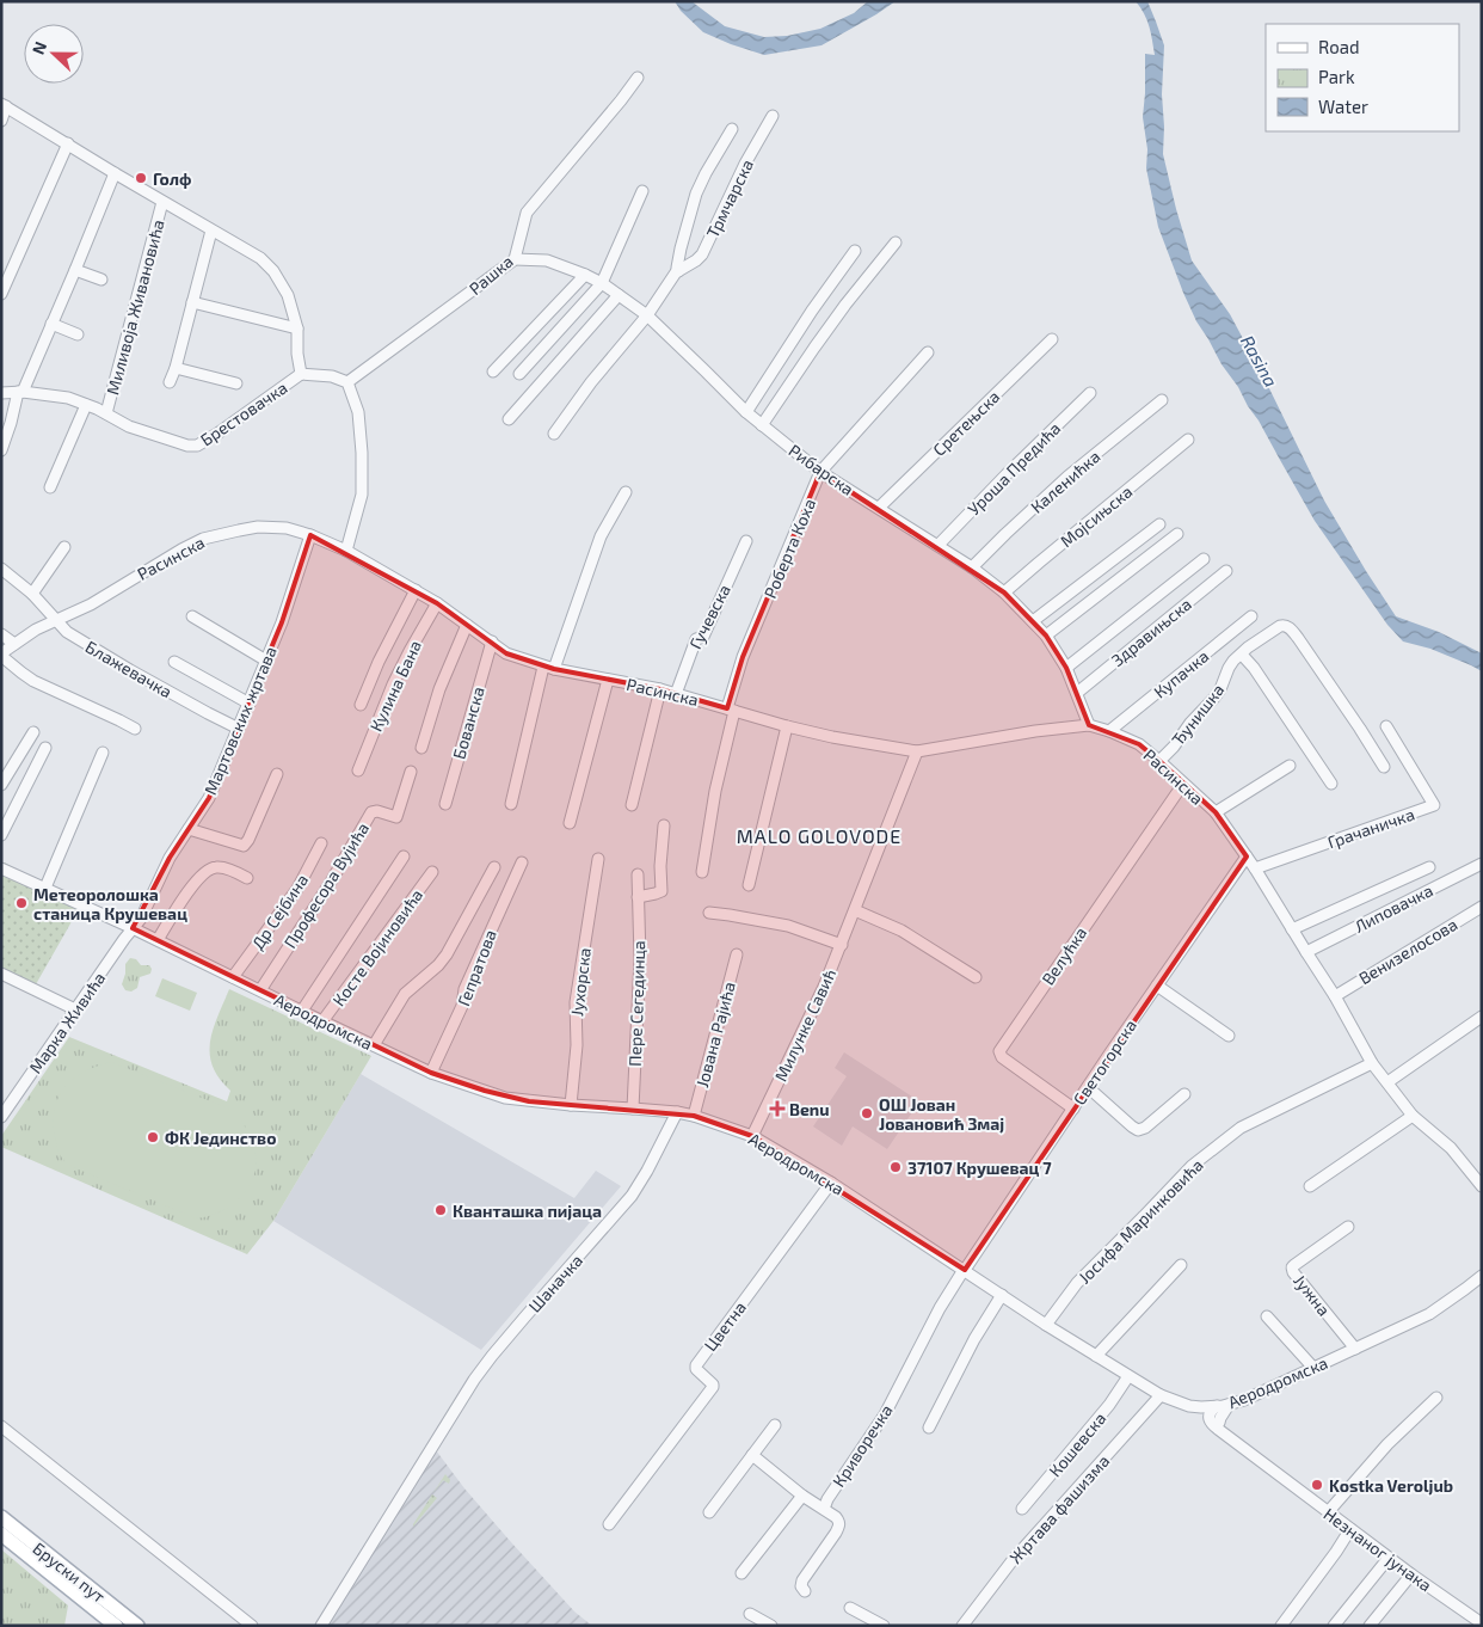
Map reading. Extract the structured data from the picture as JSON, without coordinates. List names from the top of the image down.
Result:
{
  "streets": {
    "main road": ["Бруски пут"],
    "street": [
      "Трмчарска",
      "Рашка",
      "Миливоја Живановића",
      "Брестовачка",
      "Сретењска",
      "Уроша Предића",
      "Рибарска",
      "Каленићка",
      "Мојсињска",
      "Роберта Коха",
      "Расинска",
      "Гучевска",
      "Здравињска",
      "Блажевачка",
      "Купачка",
      "Кулина Бана",
      "Ђунишка",
      "Мартовских жртава",
      "Бованска",
      "Грачаничка",
      "Професора Вујића",
      "Липовачка",
      "Др Сејбина",
      "Косте Војиновића",
      "Венизелосова",
      "Велућка",
      "Гепратова",
      "Јухорска",
      "Пере Сегединца",
      "Аеродромска",
      "Марка Живића",
      "Милунке Савић",
      "Јована Рајића",
      "Светогорска",
      "Јосифа Маринковића",
      "Шаначка",
      "Јужна",
      "Цветна",
      "Кошевска",
      "Криворечка",
      "Жртава фашизма",
      "Незнаног јунака"
    ]
  },
  "crossings": [
    ["Трмчарска", "Рибарска"],
    ["Рашка", "Рибарска"],
    ["Миливоја Живановића", "Брестовачка"],
    ["Сретењска", "Рибарска"],
    ["Уроша Предића", "Рибарска"],
    ["Рибарска", "Каленићка"],
    ["Рибарска", "Мојсињска"],
    ["Рибарска", "Роберта Коха"],
    ["Рибарска", "Расинска"],
    ["Рибарска", "Здравињска"],
    ["Роберта Коха", "Расинска"],
    ["Расинска", "Гучевска"],
    ["Расинска", "Блажевачка"],
    ["Расинска", "Купачка"],
    ["Расинска", "Кулина Бана"],
    ["Расинска", "Ђунишка"],
    ["Расинска", "Мартовских жртава"],
    ["Расинска", "Бованска"],
    ["Расинска", "Грачаничка"],
    ["Расинска", "Липовачка"],
    ["Расинска", "Венизелосова"],
    ["Расинска", "Велућка"],
    ["Расинска", "Милунке Савић"],
    ["Расинска", "Светогорска"],
    ["Расинска", "Јосифа Маринковића"],
    ["Блажевачка", "Мартовских жртава"],
    ["Мартовских жртава", "Аеродромска"],
    ["Мартовских жртава", "Марка Живића"],
    ["Професора Вујића", "Аеродромска"],
    ["Др Сејбина", "Аеродромска"],
    ["Косте Војиновића", "Аеродромска"],
    ["Велућка", "Светогорска"],
    ["Гепратова", "Аеродромска"],
    ["Јухорска", "Аеродромска"],
    ["Пере Сегединца", "Аеродромска"],
    ["Аеродромска", "Марка Живића"],
    ["Аеродромска", "Милунке Савић"],
    ["Аеродромска", "Јована Рајића"],
    ["Аеродромска", "Светогорска"],
    ["Аеродромска", "Јосифа Маринковића"],
    ["Аеродромска", "Шаначка"],
    ["Аеродромска", "Јужна"],
    ["Аеродромска", "Цветна"],
    ["Аеродромска", "Кошевска"],
    ["Аеродромска", "Криворечка"],
    ["Аеродромска", "Жртава фашизма"],
    ["Аеродромска", "Незнаног јунака"],
    ["Светогорска", "Криворечка"]
  ],
  "districts": ["MALO GOLOVODE"],
  "water": ["Rasina"],
  "places": {
    "other": [
      "Голф",
      "Метеоролошка станица Крушевац",
      "ОШ Јован Јовановић Змај",
      "ФК Јединство",
      "37107 Крушевац 7",
      "Кванташка пијаца",
      "Kostka Veroljub"
    ],
    "health": ["Benu"]
  },
  "legend": ["Road", "Park", "Water"],
  "north": "left"
}
